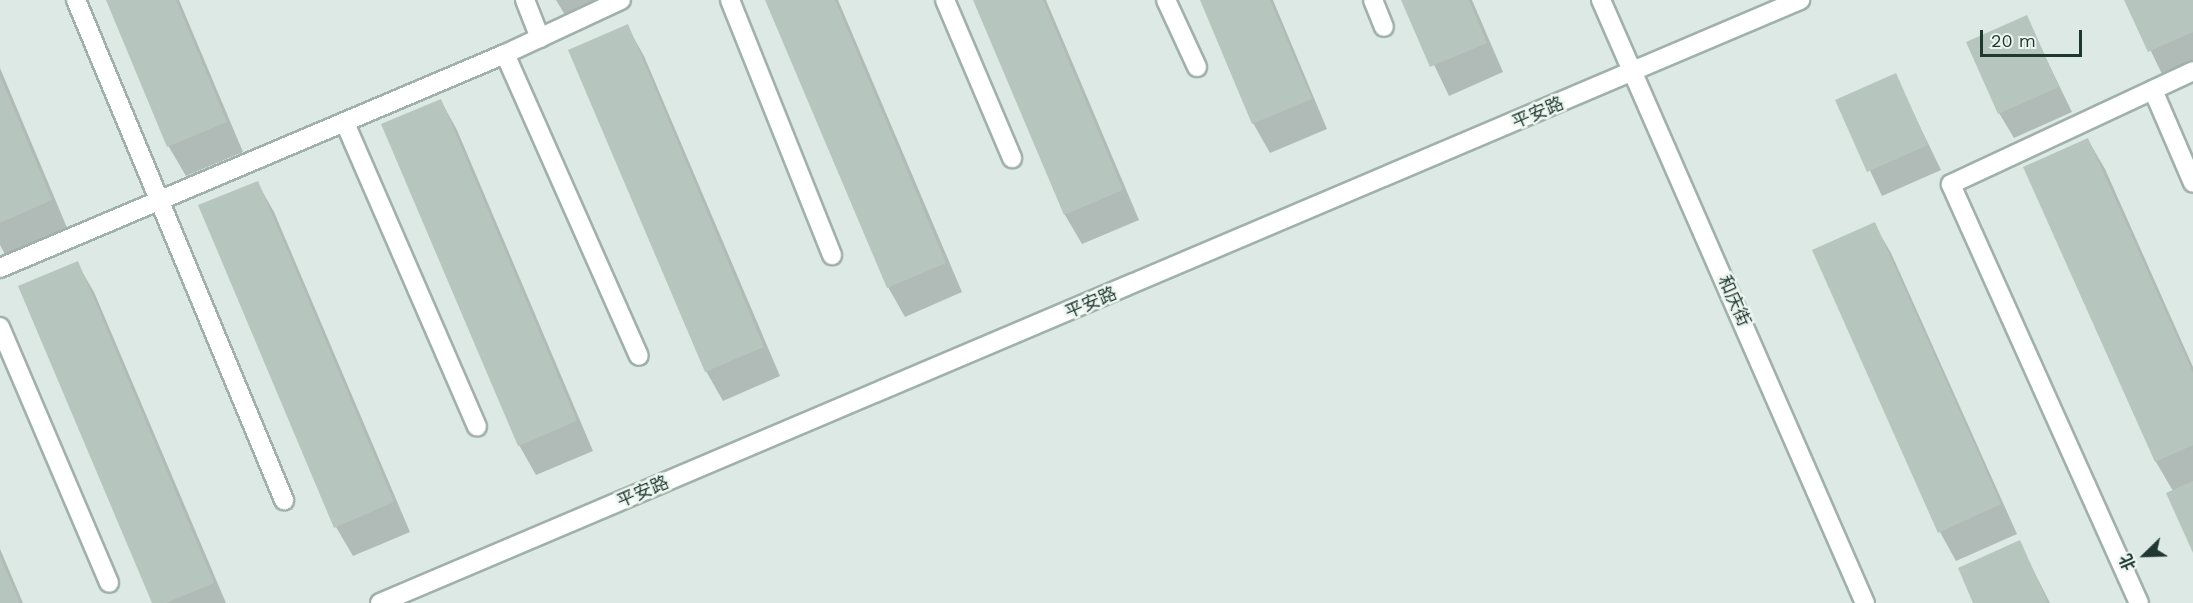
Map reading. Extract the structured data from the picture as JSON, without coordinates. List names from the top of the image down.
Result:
{
  "streets": {
    "street": ["平安路", "和庆街"]
  },
  "crossings": [
    ["平安路", "和庆街"]
  ],
  "scale_bar": "20 m",
  "north": "bottom left"
}
